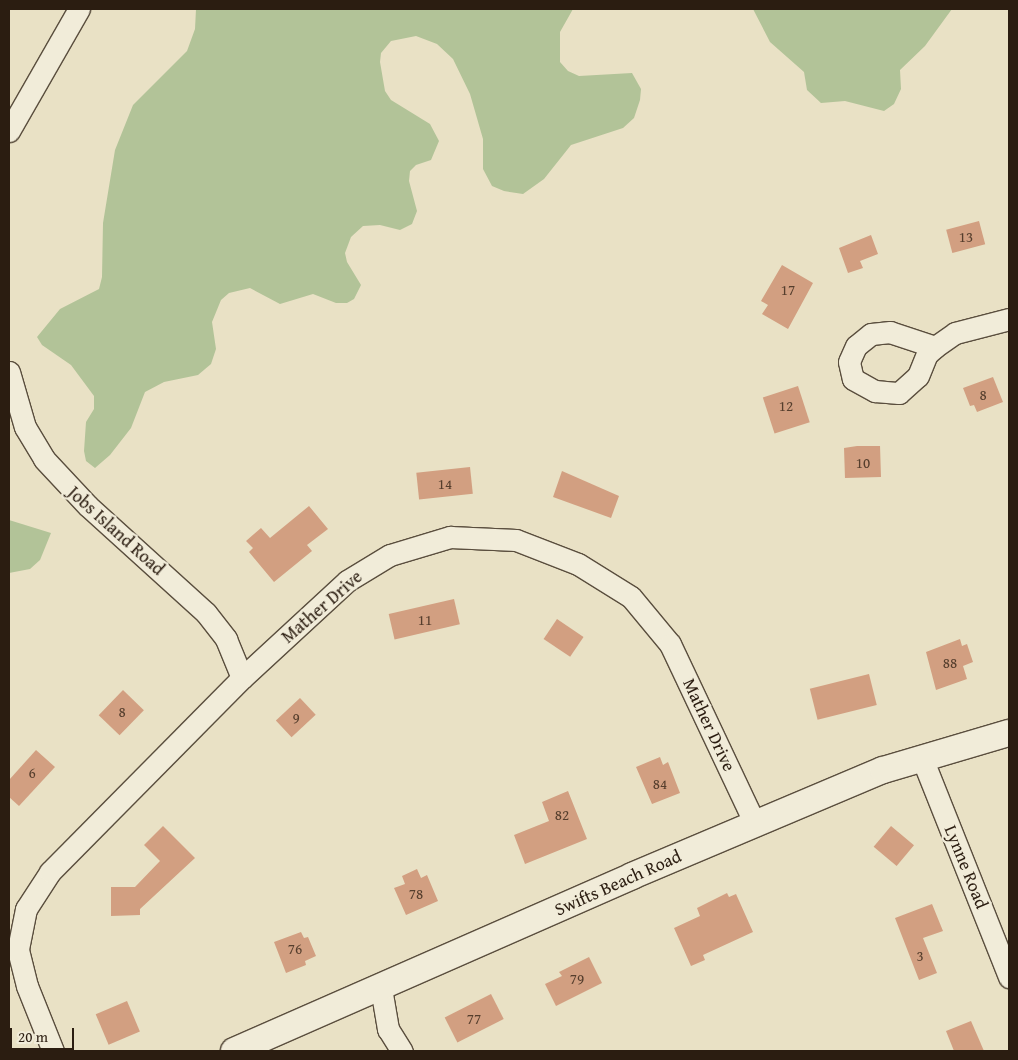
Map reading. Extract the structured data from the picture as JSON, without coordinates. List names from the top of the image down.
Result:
{
  "streets": {
    "street": [
      "Jobs Island Road",
      "Mather Drive",
      "Lynne Road",
      "Swifts Beach Road"
    ]
  },
  "crossings": [
    ["Jobs Island Road", "Mather Drive"],
    ["Mather Drive", "Swifts Beach Road"],
    ["Lynne Road", "Swifts Beach Road"]
  ],
  "house_numbers": [
    "13",
    "17",
    "8",
    "12",
    "10",
    "14",
    "11",
    "88",
    "8",
    "9",
    "6",
    "84",
    "82",
    "78",
    "76",
    "3",
    "79",
    "77"
  ],
  "scale_bar": "20 m"
}
